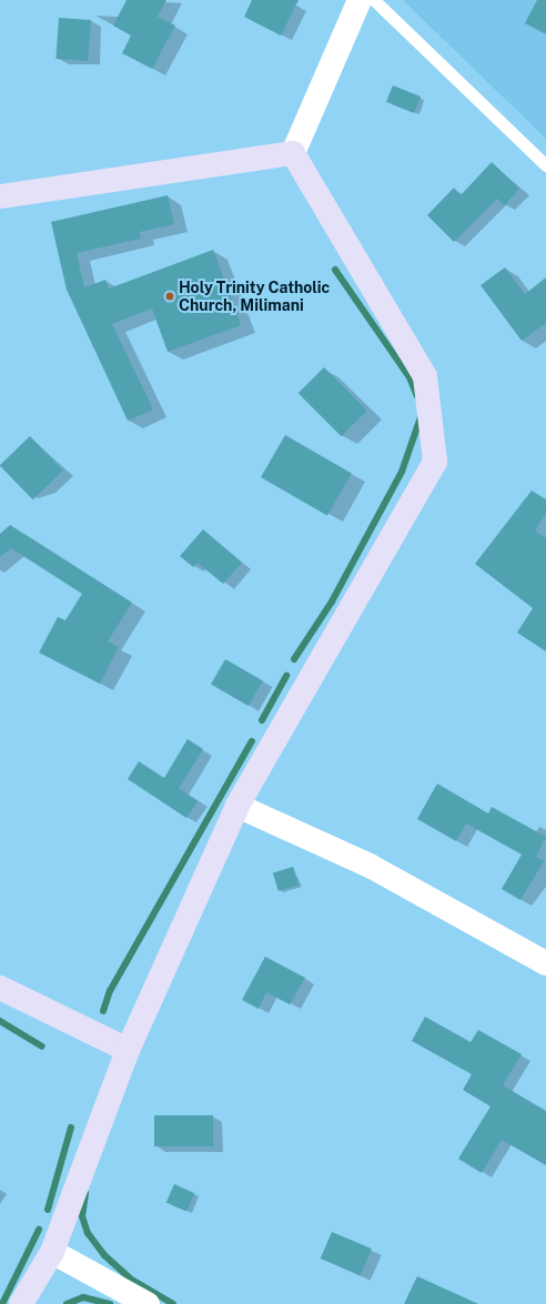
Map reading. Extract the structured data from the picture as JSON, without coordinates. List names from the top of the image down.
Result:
{
  "places": ["Holy Trinity Catholic Church, Milimani"]
}
